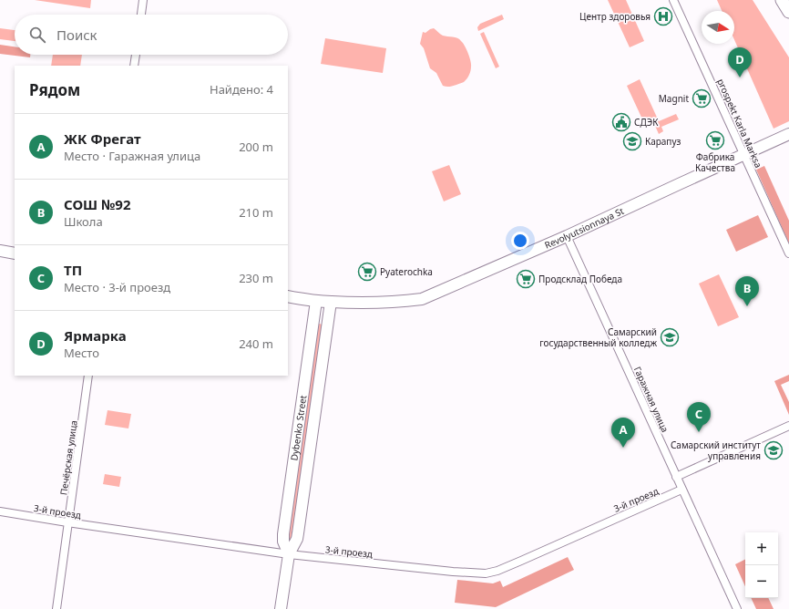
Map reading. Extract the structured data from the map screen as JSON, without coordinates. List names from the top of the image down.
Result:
{
  "streets": {
    "main road": ["Revolyutsionnaya St", "Dybenko Street"],
    "street": [
      "prospekt Karla Marksa",
      "Гаражная улица",
      "Печёрская улица",
      "3-й проезд"
    ]
  },
  "crossings": [
    ["prospekt Karla Marksa", "Revolyutsionnaya St"],
    ["Revolyutsionnaya St", "Гаражная улица"],
    ["Revolyutsionnaya St", "Dybenko Street"],
    ["Гаражная улица", "3-й проезд"],
    ["Dybenko Street", "3-й проезд"],
    ["Печёрская улица", "3-й проезд"]
  ],
  "places": {
    "hospital": ["Центр здоровья"],
    "supermarket": [
      "Magnit",
      "Фабрика Качества",
      "Pyaterochka",
      "Продсклад Победа"
    ],
    "public building": ["СДЭК"],
    "school or university": ["Карапуз", "Самарский государственный колледж", "Самарский институт управления"]
  },
  "north": "right",
  "page": {
    "search": "Поиск",
    "pins": [
      "D",
      "B",
      "C",
      "A"
    ],
    "heading": ["Рядом", "Найдено: 4"],
    "list": [
      {
        "mark": "A",
        "name": "ЖК Фрегат",
        "note": "Место · Гаражная улица",
        "value": "200 m"
      },
      {
        "mark": "B",
        "name": "СОШ №92",
        "note": "Школа",
        "value": "210 m"
      },
      {
        "mark": "C",
        "name": "ТП",
        "note": "Место · 3-й проезд",
        "value": "230 m"
      },
      {
        "mark": "D",
        "name": "Ярмарка",
        "note": "Место",
        "value": "240 m"
      }
    ],
    "map_buttons": ["+", "−"]
  }
}
